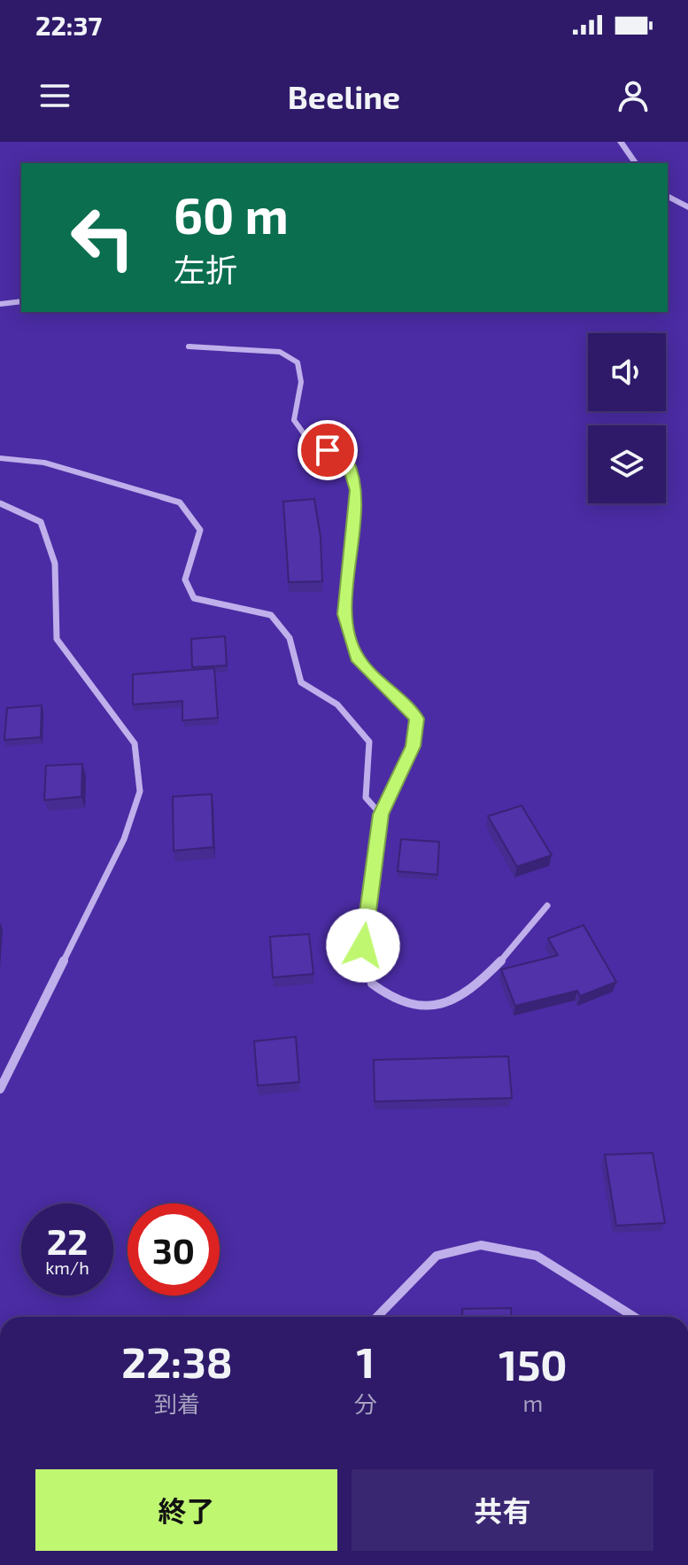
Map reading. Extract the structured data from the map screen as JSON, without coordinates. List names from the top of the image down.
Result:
{
  "page": {
    "status": "22:37",
    "header": "Beeline",
    "turn": ["60 m", "左折"],
    "speed": "22 km/h",
    "limit": "30",
    "eta": [
      "22:38",
      "到着",
      "1",
      "分",
      "150",
      "m"
    ],
    "buttons": ["終了", "共有"]
  }
}
